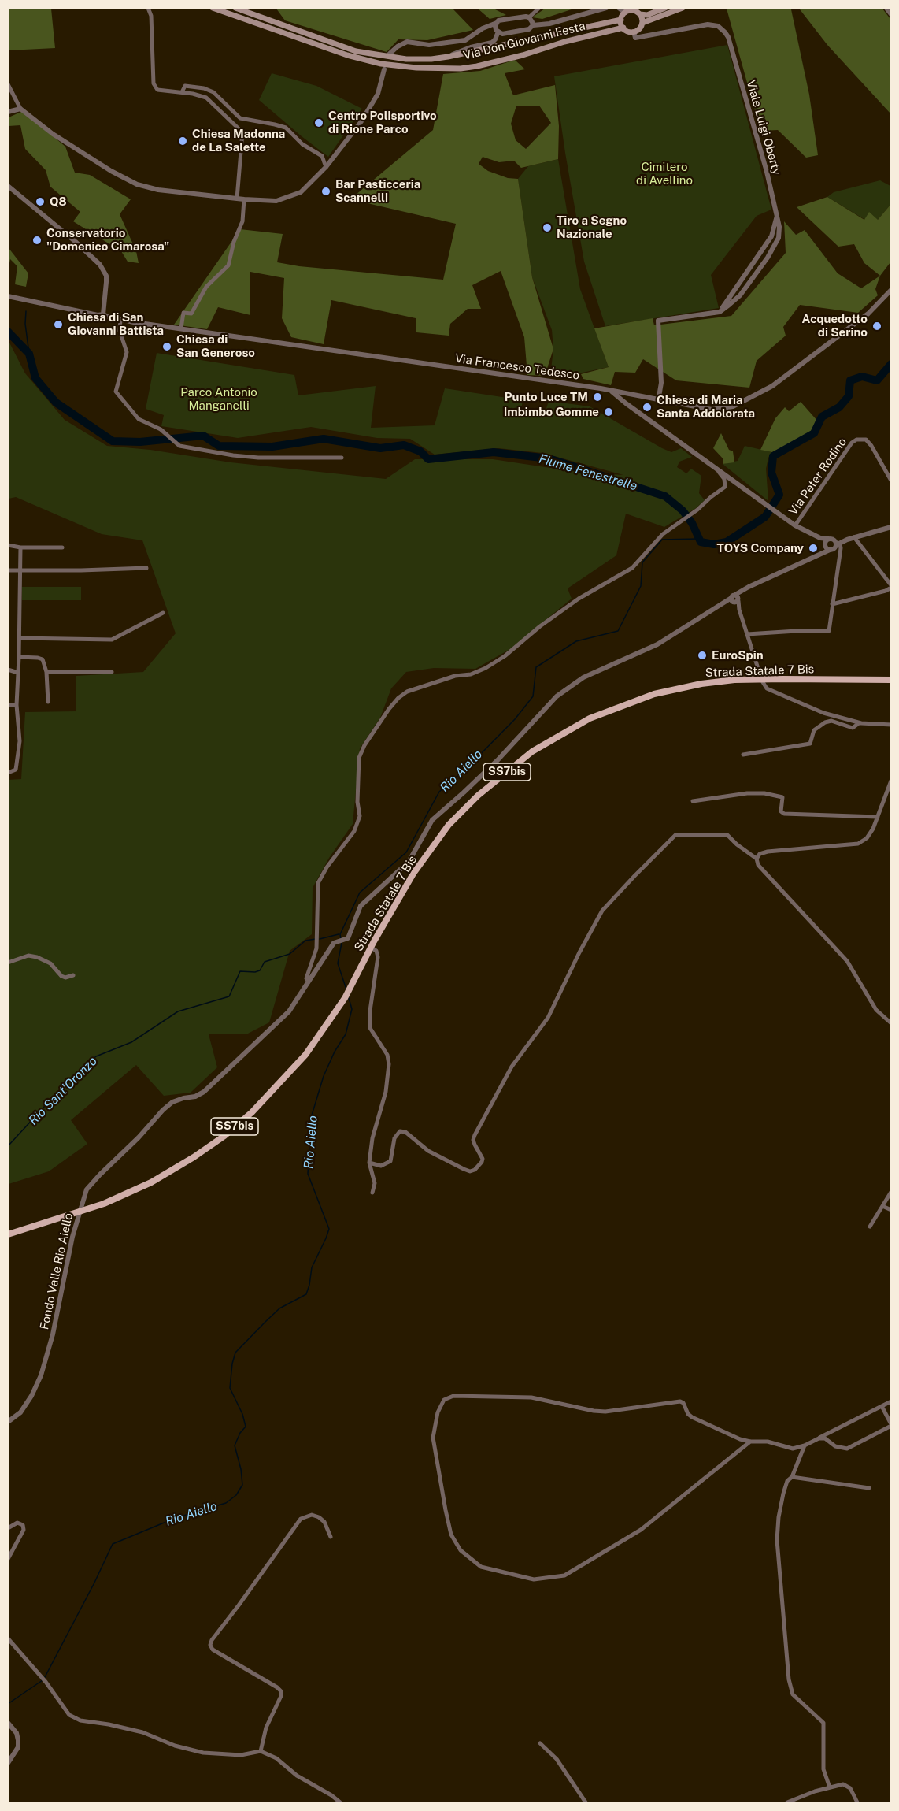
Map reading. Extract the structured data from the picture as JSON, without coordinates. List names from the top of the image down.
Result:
{
  "streets": {
    "main road": ["Via Don Giovanni Festa", "Strada Statale 7 Bis", "SS7bis"],
    "street": [
      "Viale Luigi Oberty",
      "Via Francesco Tedesco",
      "Via Peter Rodino",
      "Fondo Valle Rio Aiello"
    ]
  },
  "crossings": [
    ["Via Don Giovanni Festa", "Viale Luigi Oberty"]
  ],
  "water": ["Fiume Fenestrelle", "Rio Aiello", "Rio Sant'Oronzo"],
  "parks": ["Cimitero di Avellino", "Parco Antonio Manganelli"],
  "places": [
    "Centro Polisportivo di Rione Parco",
    "Chiesa Madonna de La Salette",
    "Bar Pasticceria Scannelli",
    "Q8",
    "Tiro a Segno Nazionale",
    "Conservatorio \"Domenico Cimarosa\"",
    "Chiesa di San Giovanni Battista",
    "Acquedotto di Serino",
    "Chiesa di San Generoso",
    "Punto Luce TM",
    "Chiesa di Maria Santa Addolorata",
    "Imbimbo Gomme",
    "TOYS Company",
    "EuroSpin"
  ]
}
